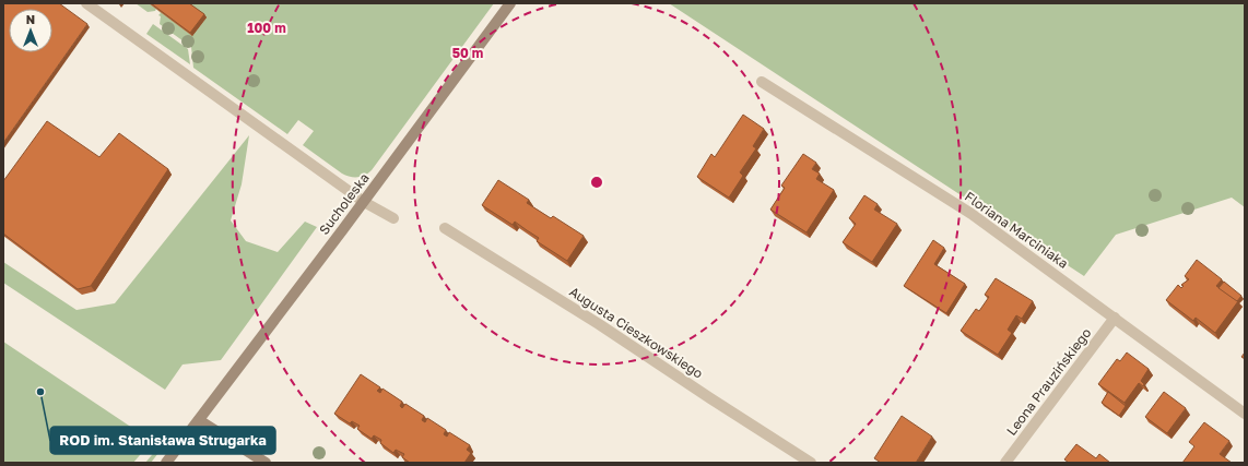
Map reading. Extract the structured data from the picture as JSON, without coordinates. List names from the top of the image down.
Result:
{
  "streets": {
    "street": [
      "Sucholeska",
      "Floriana Marciniaka",
      "Augusta Cieszkowskiego",
      "Leona Prauzińskiego"
    ]
  },
  "crossings": [
    ["Floriana Marciniaka", "Leona Prauzińskiego"]
  ],
  "places": ["ROD im. Stanisława Strugarka"],
  "north": "top",
  "rings": ["100 m", "50 m"]
}
